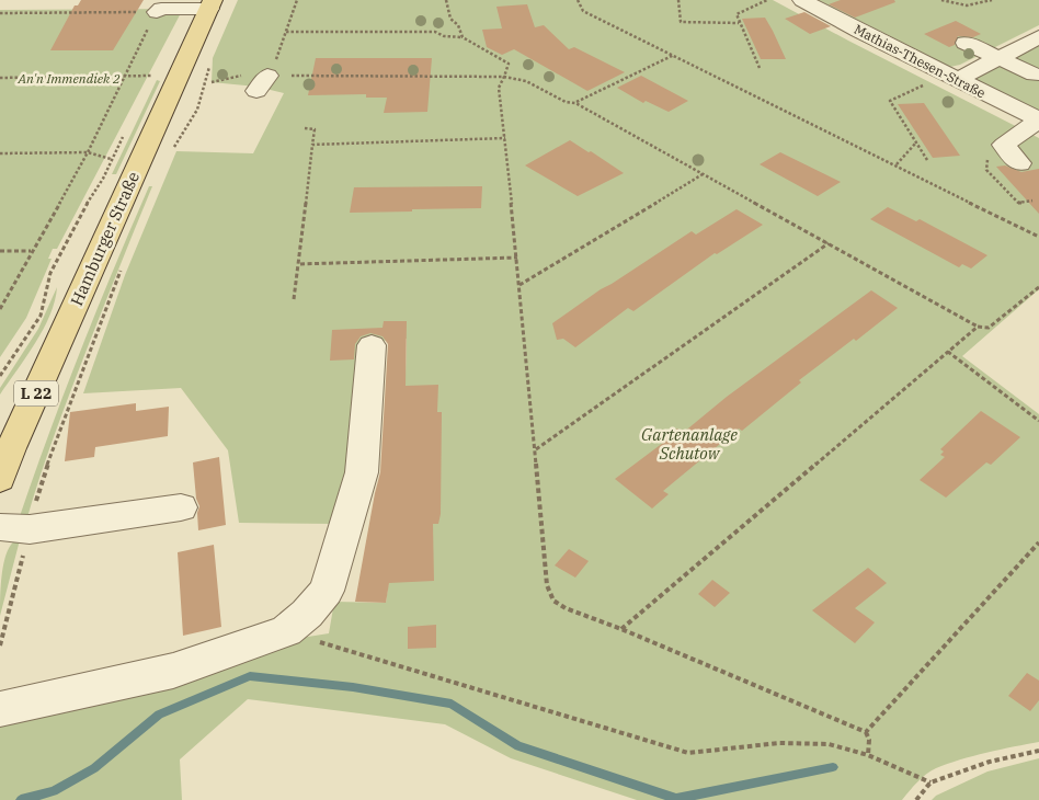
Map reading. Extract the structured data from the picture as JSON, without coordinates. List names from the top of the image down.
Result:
{
  "streets": {
    "main road": ["Hamburger Straße", "L 22"],
    "street": ["Mathias-Thesen-Straße"]
  },
  "parks": ["An'n Immendiek 2", "Gartenanlage Schutow"]
}
